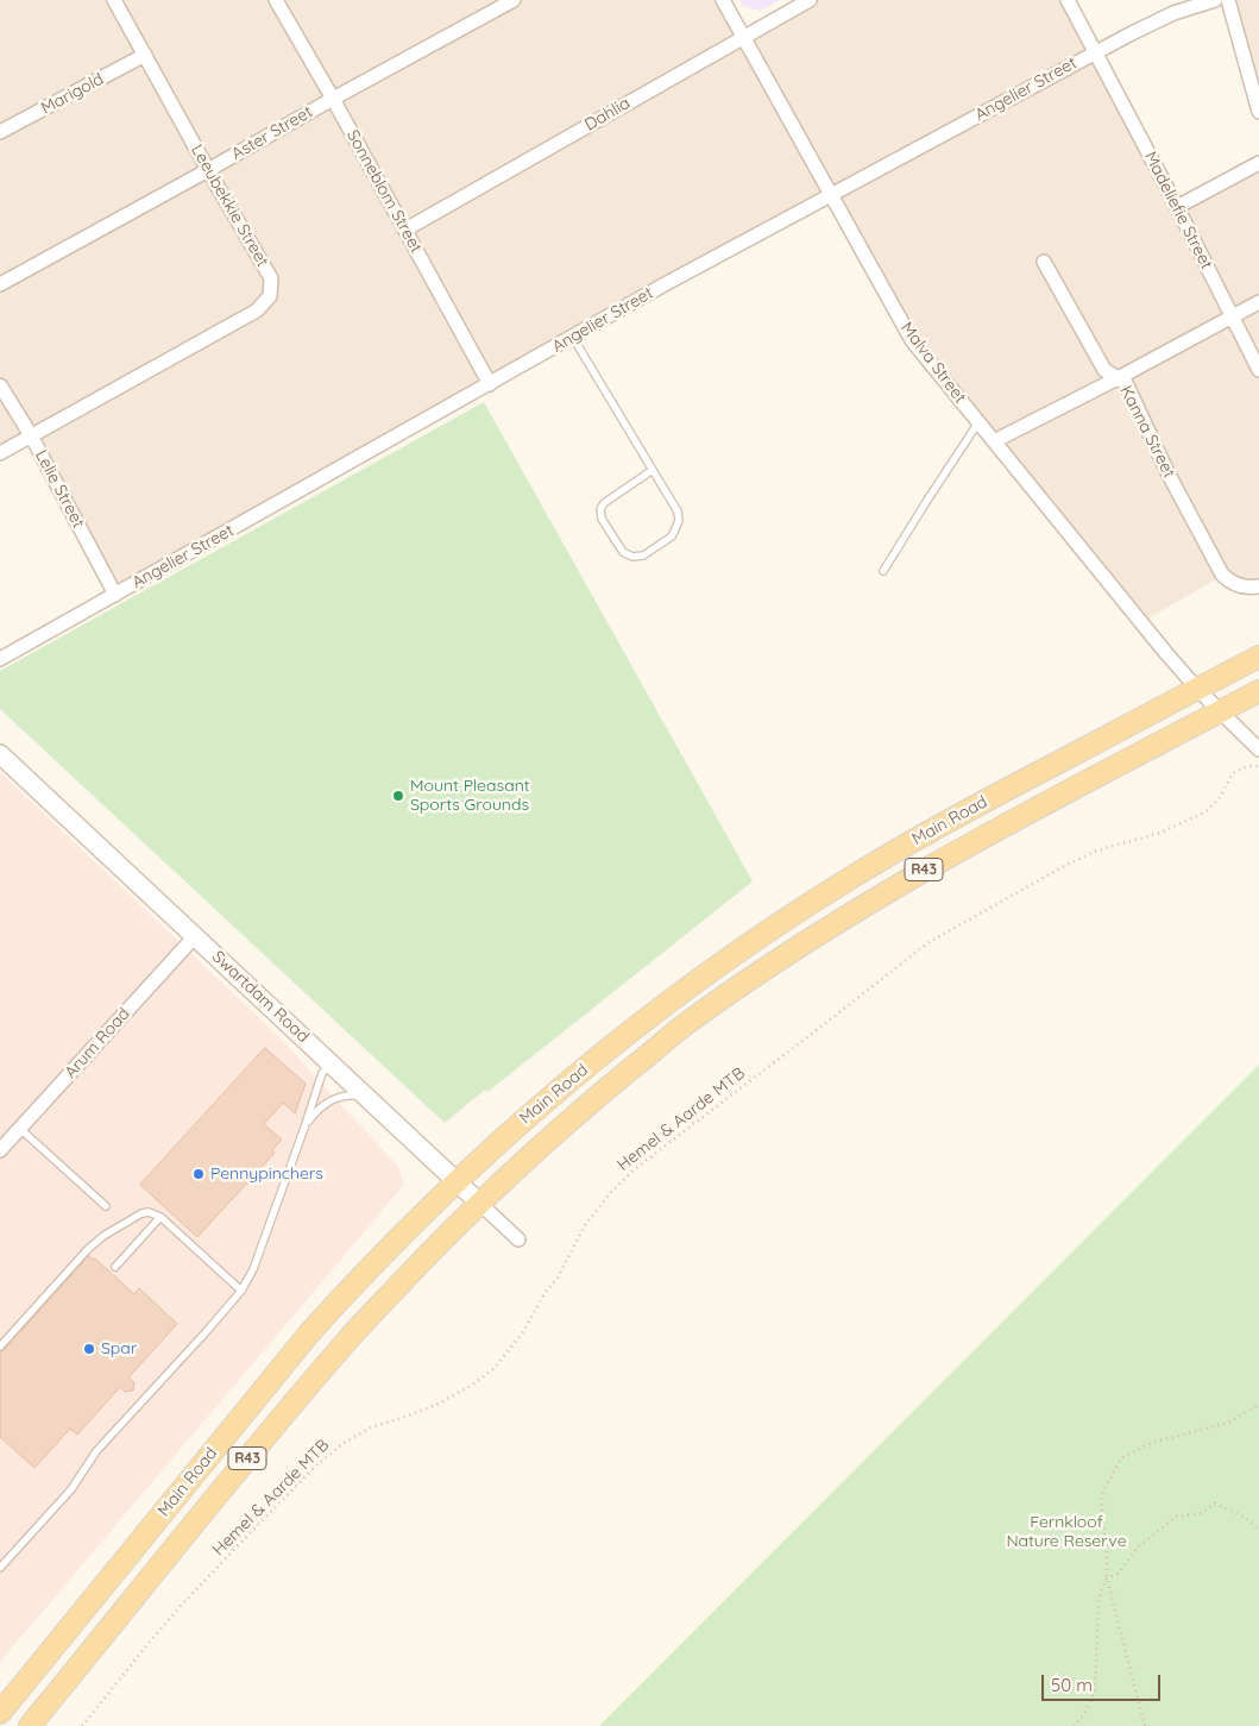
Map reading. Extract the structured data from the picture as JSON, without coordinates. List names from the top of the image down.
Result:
{
  "streets": {
    "main road": ["Main Road", "R43"],
    "street": [
      "Angelier Street",
      "Marigold",
      "Dahlia",
      "Aster Street",
      "Sonneblom Street",
      "Leeubekkie Street",
      "Madeliefie Street",
      "Malva Street",
      "Kanna Street",
      "Lelie Street",
      "Swartdam Road",
      "Arum Road"
    ],
    "path": ["Hemel & Aarde MTB"]
  },
  "crossings": [
    ["Angelier Street", "Sonneblom Street"],
    ["Angelier Street", "Madeliefie Street"],
    ["Angelier Street", "Malva Street"],
    ["Angelier Street", "Lelie Street"],
    ["Marigold", "Leeubekkie Street"],
    ["Dahlia", "Sonneblom Street"],
    ["Dahlia", "Malva Street"],
    ["Aster Street", "Sonneblom Street"],
    ["Aster Street", "Leeubekkie Street"],
    ["Leeubekkie Street", "Lelie Street"],
    ["Malva Street", "Main Road"],
    ["Main Road", "Swartdam Road"],
    ["Swartdam Road", "Arum Road"]
  ],
  "parks": ["Fernkloof Nature Reserve"],
  "places": ["Mount Pleasant Sports Grounds", "Pennypinchers", "Spar"],
  "scale_bar": "50 m"
}
